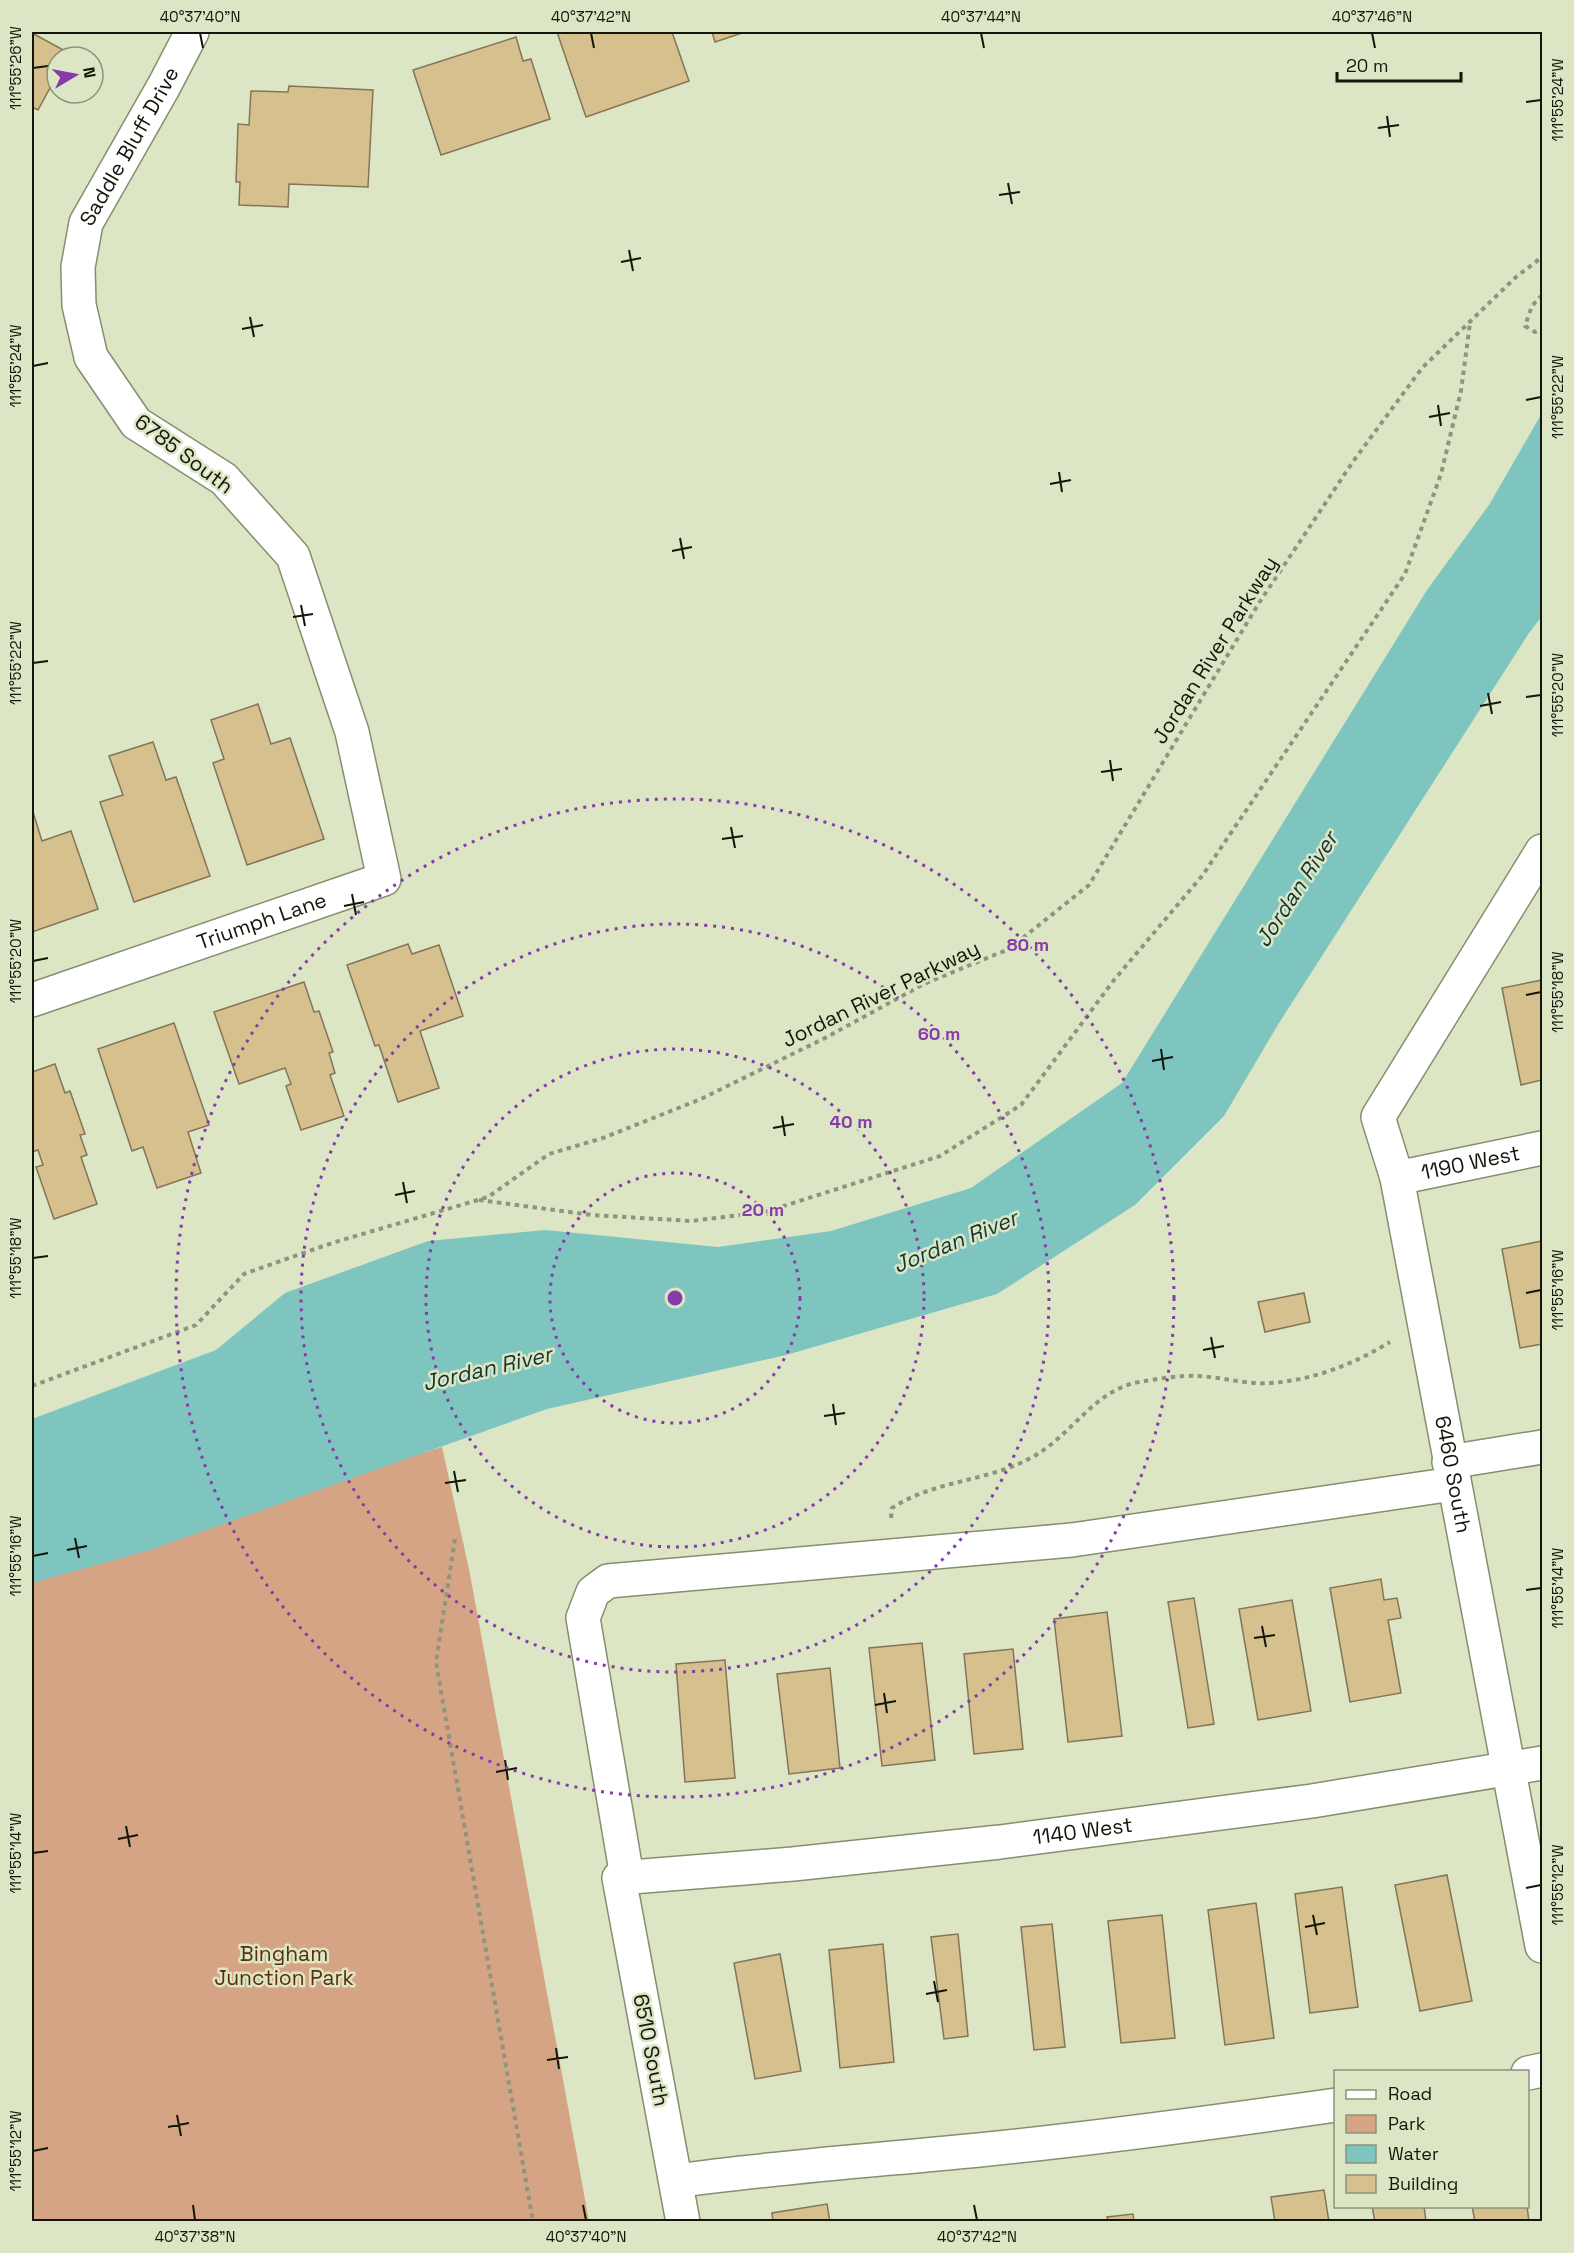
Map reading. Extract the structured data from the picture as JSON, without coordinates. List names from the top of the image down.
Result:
{
  "streets": {
    "street": [
      "Saddle Bluff Drive",
      "6785 South",
      "Triumph Lane",
      "1190 West",
      "6460 South",
      "1140 West",
      "6510 South"
    ],
    "path": ["Jordan River Parkway"]
  },
  "crossings": [
    ["Saddle Bluff Drive", "6785 South"],
    ["6785 South", "Triumph Lane"],
    ["1190 West", "6460 South"],
    ["6460 South", "1140 West"],
    ["6460 South", "6510 South"],
    ["1140 West", "6510 South"]
  ],
  "water": ["Jordan River"],
  "parks": ["Bingham Junction Park"],
  "legend": [
    "Road",
    "Park",
    "Water",
    "Building"
  ],
  "scale_bar": "20 m",
  "north": "right",
  "coordinates": [
    "40°37'40\"N",
    "40°37'42\"N",
    "40°37'44\"N",
    "40°37'46\"N",
    "111°55'26\"W",
    "111°55'24\"W",
    "111°55'22\"W",
    "111°55'20\"W",
    "111°55'18\"W",
    "111°55'16\"W",
    "111°55'14\"W",
    "111°55'12\"W",
    "40°37'38\"N"
  ],
  "rings": [
    "80 m",
    "60 m",
    "40 m",
    "20 m"
  ]
}
